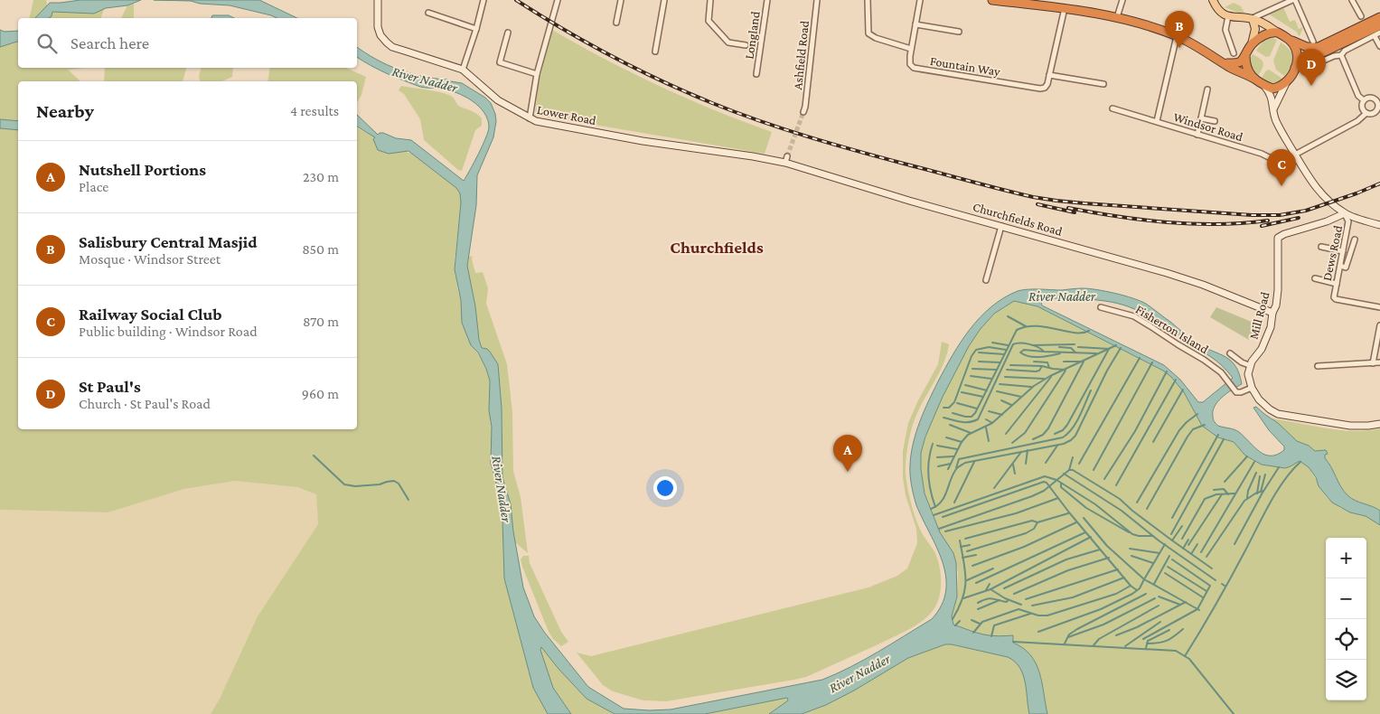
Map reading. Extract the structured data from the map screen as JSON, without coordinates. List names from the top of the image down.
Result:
{
  "streets": {
    "street": [
      "Longland",
      "Ashfield Road",
      "Fountain Way",
      "Lower Road",
      "Windsor Road",
      "Churchfields Road",
      "Dews Road",
      "Mill Road",
      "Fisherton Island"
    ]
  },
  "crossings": [
    ["Lower Road", "Churchfields Road"],
    ["Churchfields Road", "Mill Road"],
    ["Dews Road", "Mill Road"]
  ],
  "districts": ["Churchfields"],
  "water": ["River Nadder"],
  "page": {
    "pins": [
      "B",
      "D",
      "C",
      "A"
    ],
    "search": "Search here",
    "heading": ["Nearby", "4 results"],
    "list": [
      {
        "mark": "A",
        "name": "Nutshell Portions",
        "note": "Place",
        "value": "230 m"
      },
      {
        "mark": "B",
        "name": "Salisbury Central Masjid",
        "note": "Mosque · Windsor Street",
        "value": "850 m"
      },
      {
        "mark": "C",
        "name": "Railway Social Club",
        "note": "Public building · Windsor Road",
        "value": "870 m"
      },
      {
        "mark": "D",
        "name": "St Paul's",
        "note": "Church · St Paul's Road",
        "value": "960 m"
      }
    ],
    "map_buttons": ["+", "−"]
  }
}
